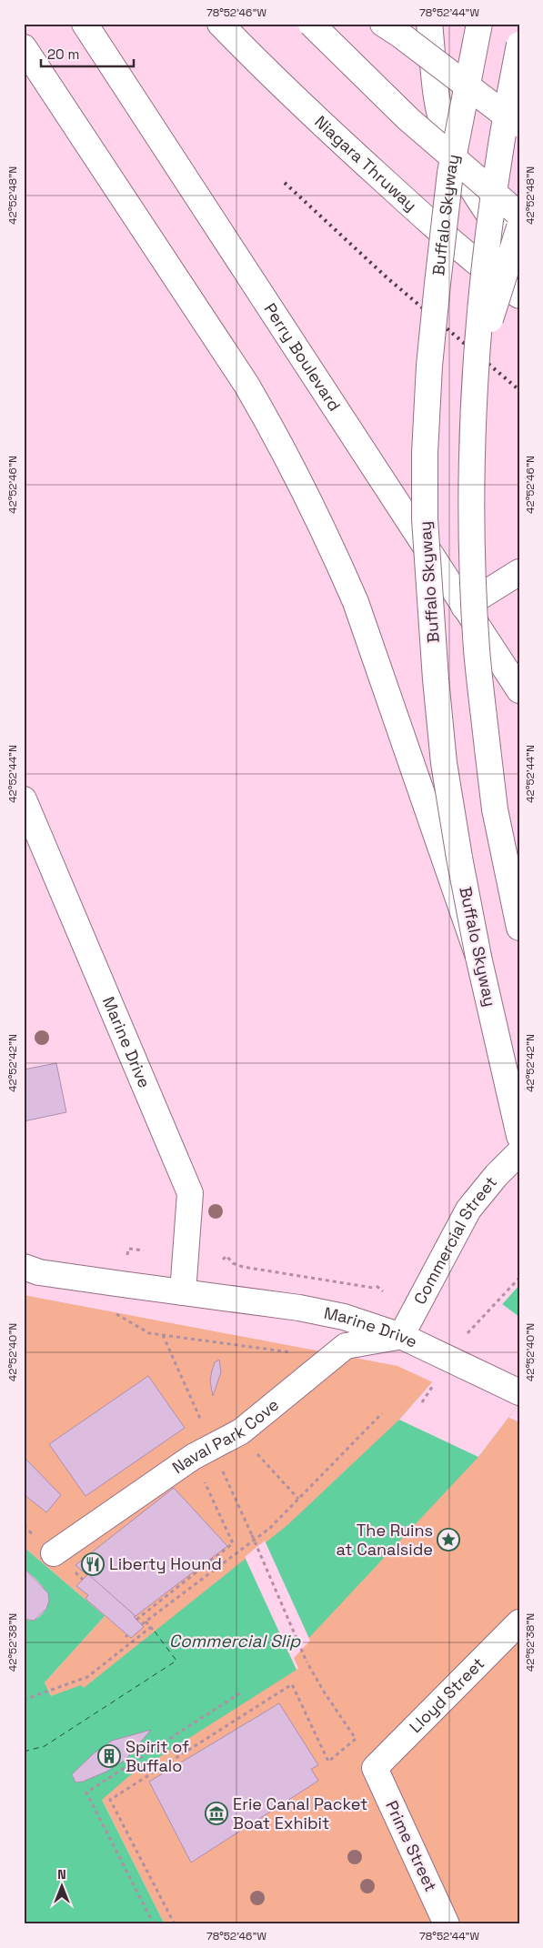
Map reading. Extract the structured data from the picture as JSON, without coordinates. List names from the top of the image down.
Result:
{
  "streets": {
    "main road": [
      "Niagara Thruway",
      "Buffalo Skyway",
      "Perry Boulevard",
      "Marine Drive",
      "Commercial Street",
      "Naval Park Cove",
      "Lloyd Street",
      "Prime Street"
    ]
  },
  "crossings": [
    ["Marine Drive", "Commercial Street"],
    ["Marine Drive", "Naval Park Cove"],
    ["Commercial Street", "Naval Park Cove"],
    ["Lloyd Street", "Prime Street"]
  ],
  "water": ["Commercial Slip"],
  "places": {
    "place": ["The Ruins at Canalside"],
    "restaurant": ["Liberty Hound"],
    "building": ["Spirit of Buffalo"],
    "museum": ["Erie Canal Packet Boat Exhibit"]
  },
  "scale_bar": "20 m",
  "north": "top",
  "coordinates": [
    "78°52'46\"W",
    "78°52'44\"W",
    "42°52'48\"N",
    "42°52'46\"N",
    "42°52'44\"N",
    "42°52'42\"N",
    "42°52'40\"N",
    "42°52'38\"N"
  ]
}
